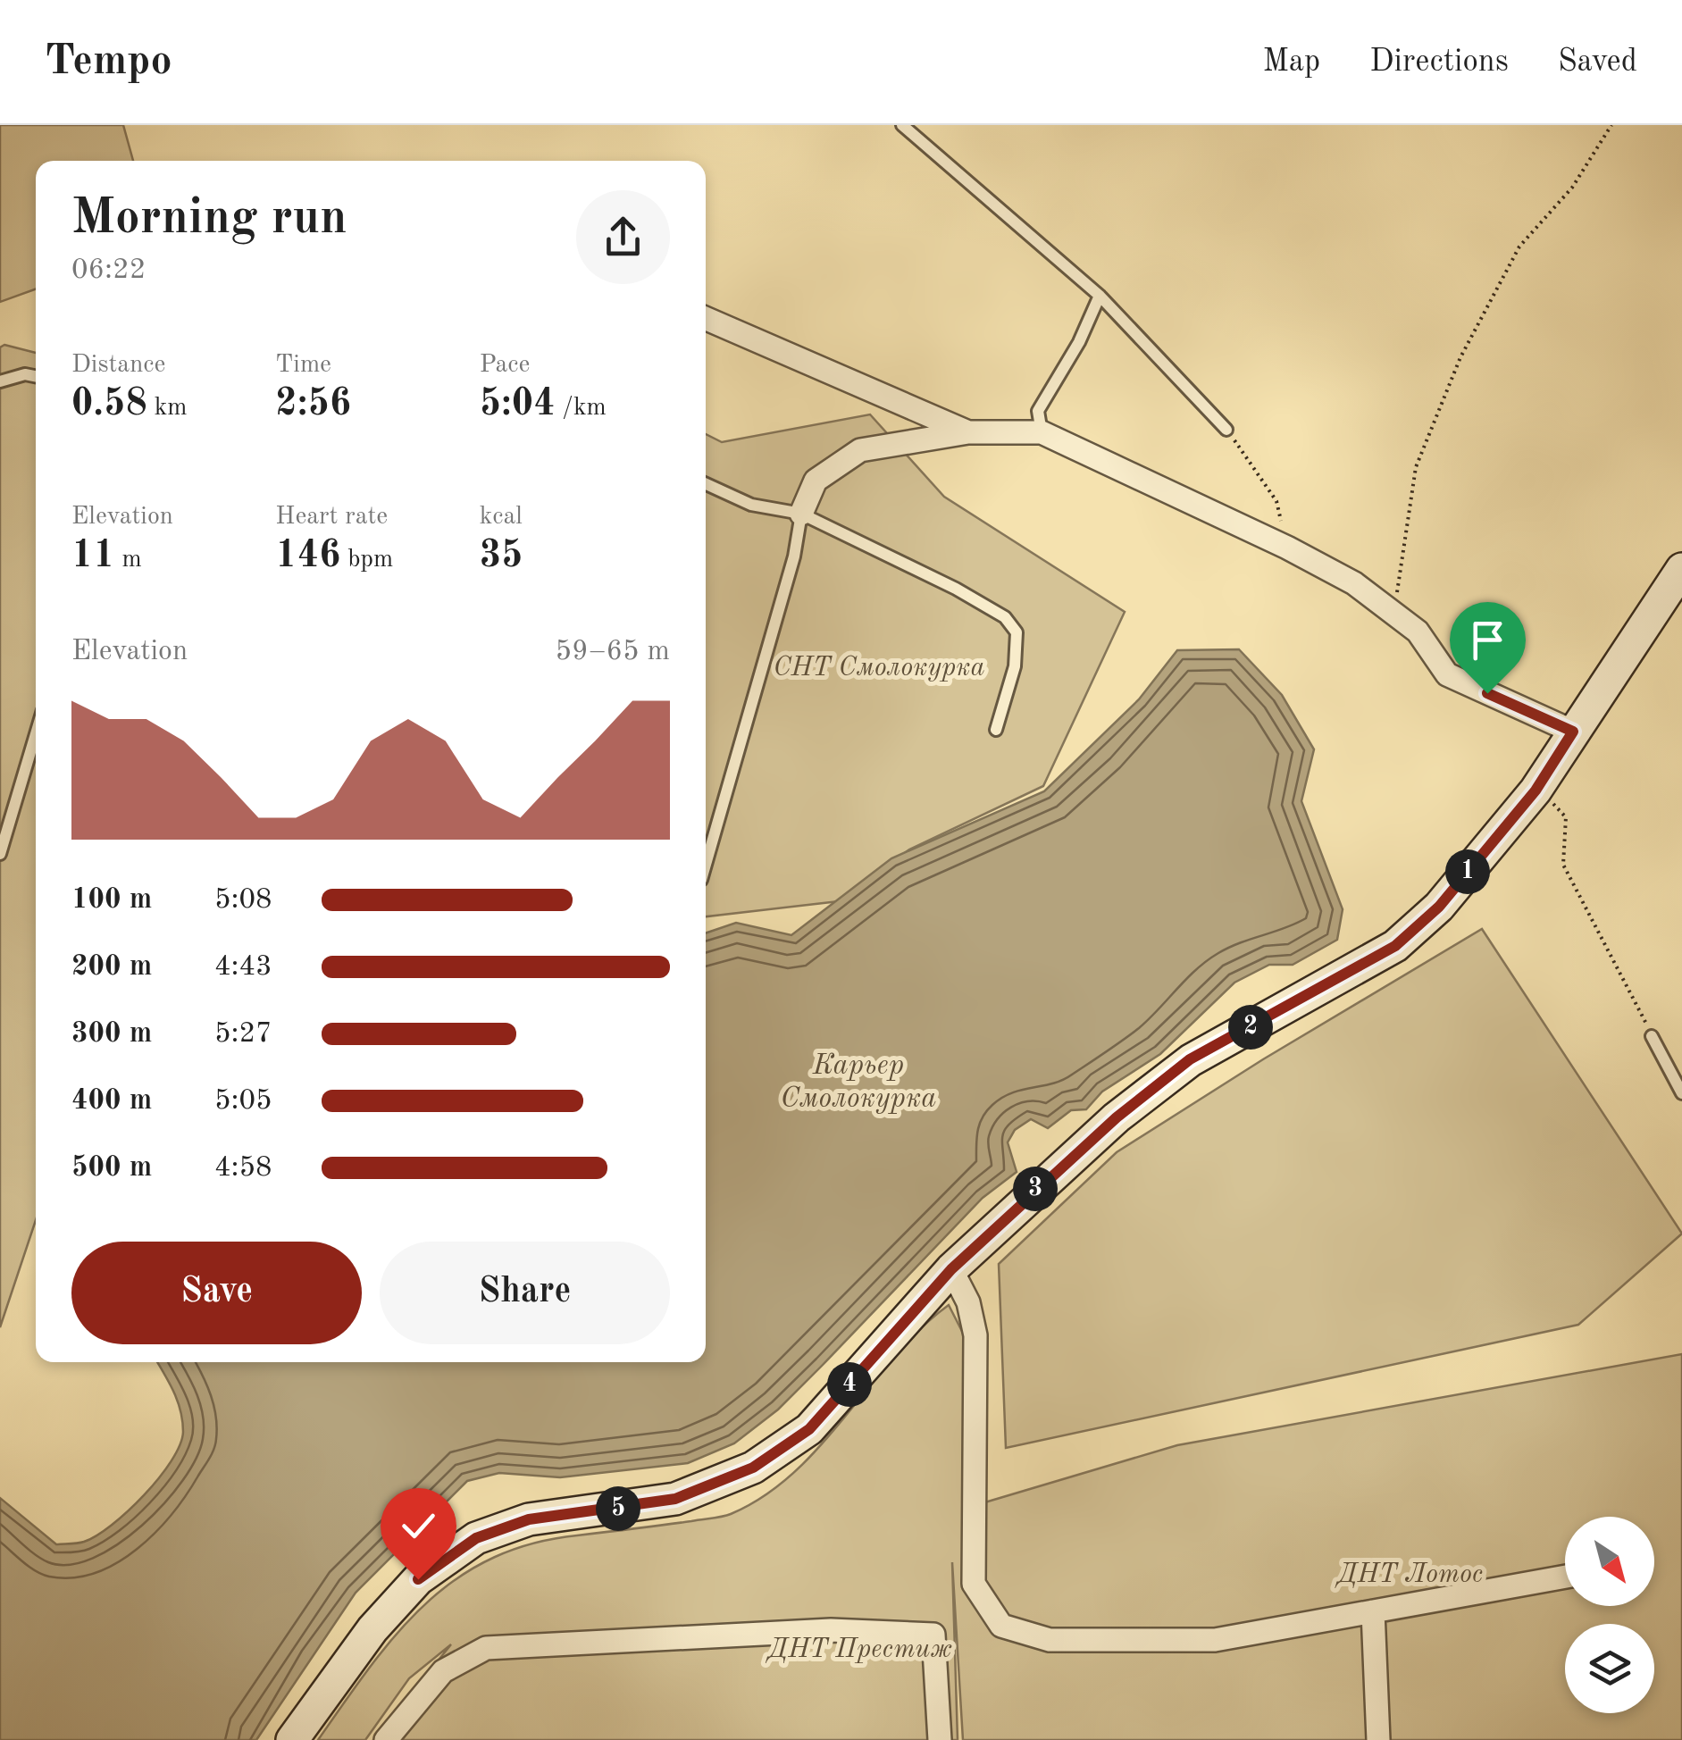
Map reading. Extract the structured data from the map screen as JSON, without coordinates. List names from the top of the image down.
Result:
{
  "water": ["Карьер Смолокурка"],
  "parks": ["СНТ Смолокурка", "ДНТ Лотос", "ДНТ Престиж"],
  "north": "bottom right",
  "page": {
    "header": "Tempo",
    "nav": ["Map", "Directions", "Saved"],
    "heading": ["Morning run", "06:22"],
    "stats": [
      ["Distance", "0.58 km"],
      ["Time", "2:56"],
      ["Pace", "5:04 /km"],
      ["Elevation", "11 m"],
      ["Heart rate", "146 bpm"],
      ["kcal", "35"]
    ],
    "chart": ["Elevation", "59–65 m"],
    "pins": [
      "1",
      "2",
      "3",
      "4",
      "5"
    ],
    "list": [
      {
        "name": "100 m",
        "note": "5:08"
      },
      {
        "name": "200 m",
        "note": "4:43"
      },
      {
        "name": "300 m",
        "note": "5:27"
      },
      {
        "name": "400 m",
        "note": "5:05"
      },
      {
        "name": "500 m",
        "note": "4:58"
      }
    ],
    "buttons": ["Save", "Share"]
  }
}
